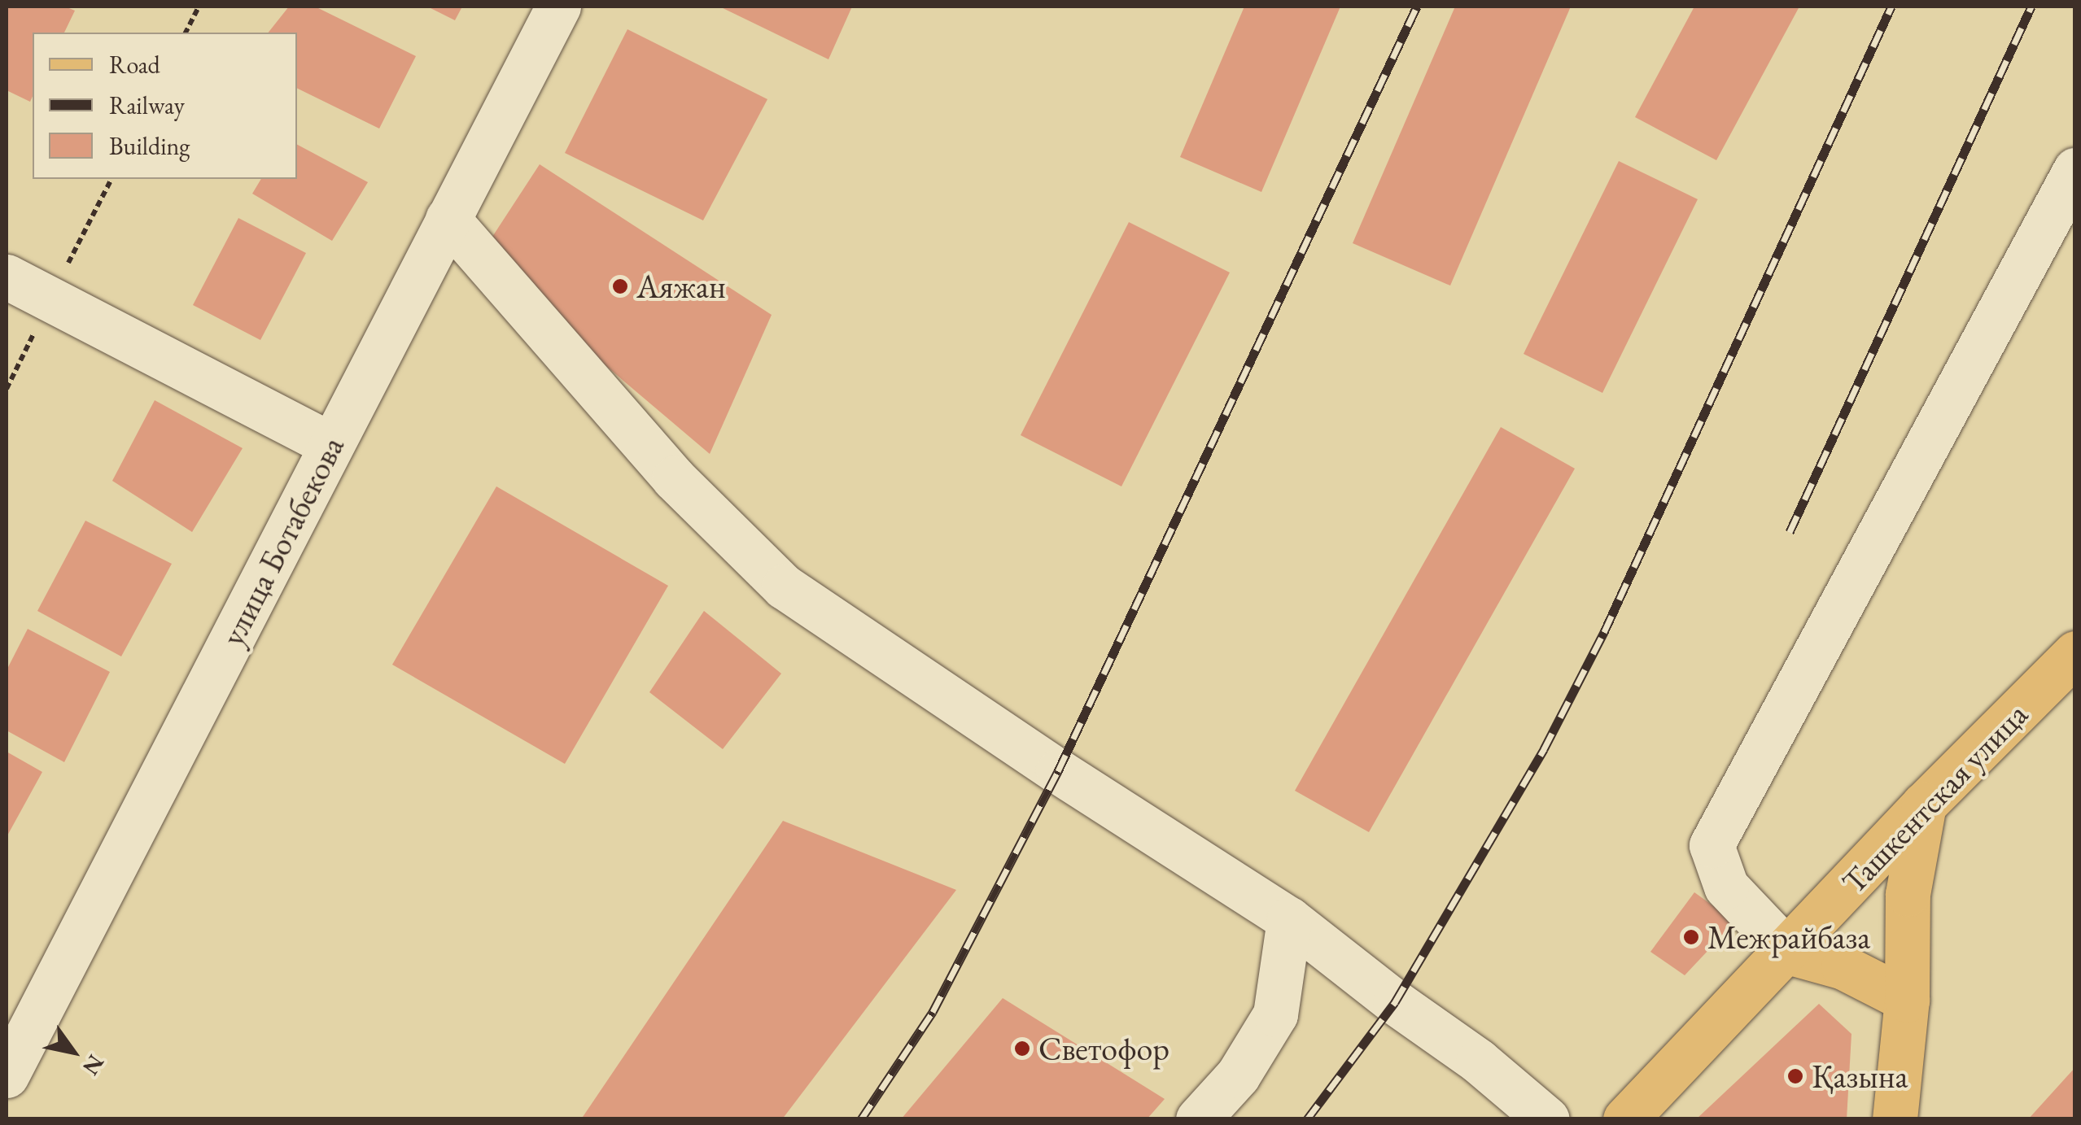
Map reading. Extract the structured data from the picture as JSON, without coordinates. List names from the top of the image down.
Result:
{
  "streets": {
    "main road": ["Ташкентская улица"],
    "street": ["улица Ботабекова"]
  },
  "places": [
    "Аяжан",
    "Межрайбаза",
    "Светофор",
    "Қазына"
  ],
  "legend": ["Road", "Railway", "Building"],
  "north": "bottom right"
}
